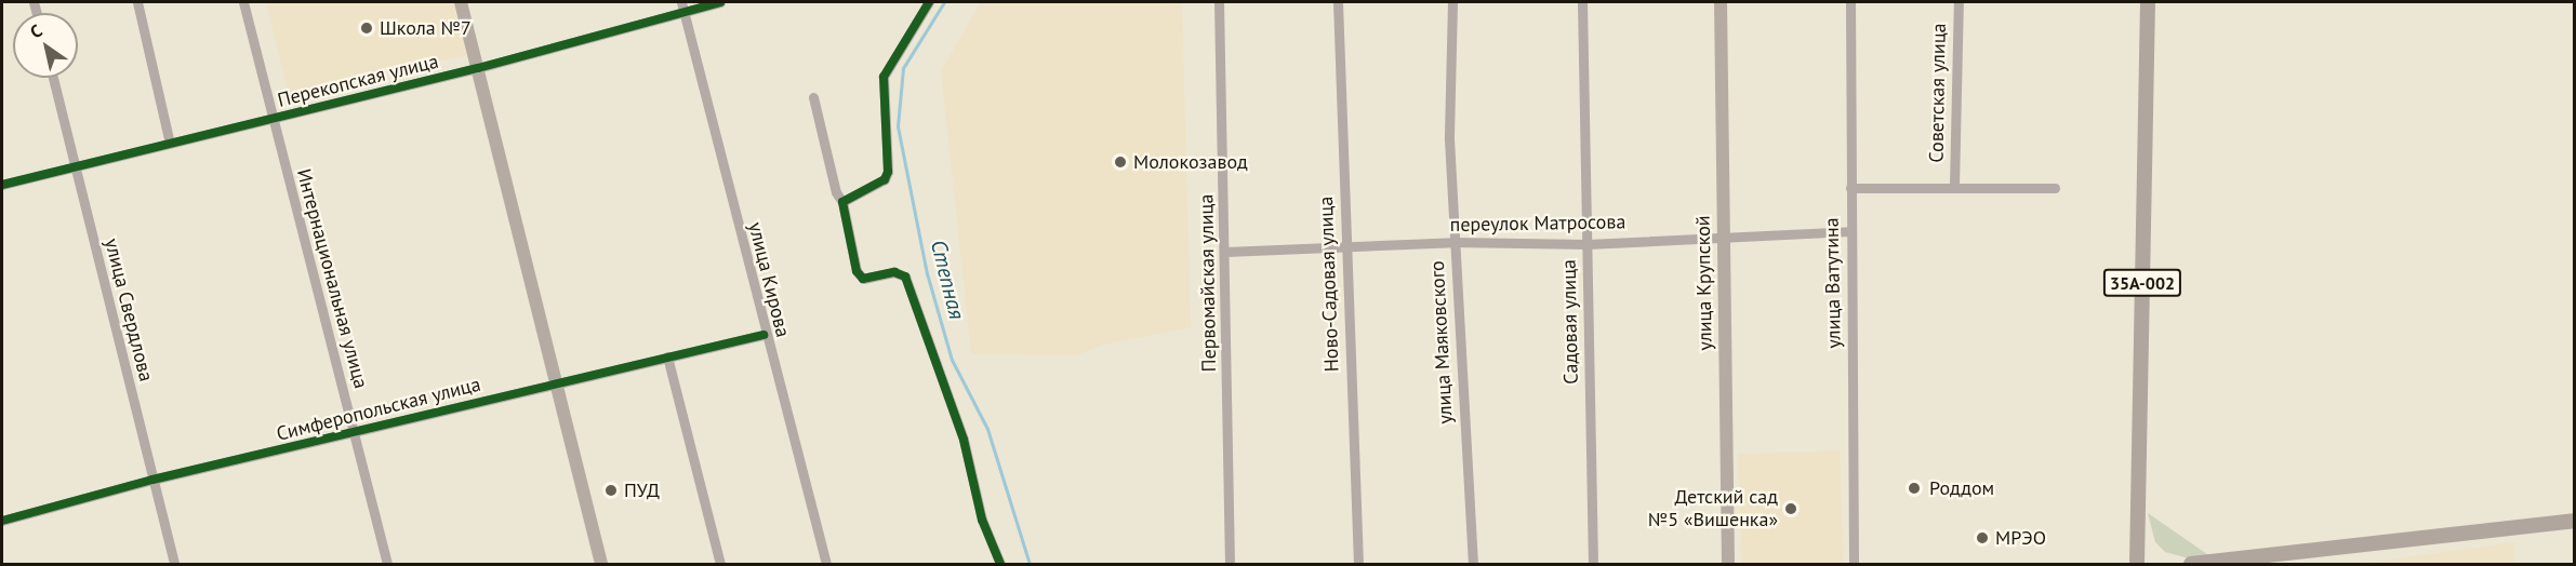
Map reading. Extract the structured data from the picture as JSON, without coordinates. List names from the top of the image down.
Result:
{
  "streets": {
    "highway": ["35А-002"],
    "main road": ["улица Крупской"],
    "street": [
      "Перекопская улица",
      "Советская улица",
      "переулок Матросова",
      "Интернациональная улица",
      "улица Кирова",
      "Первомайская улица",
      "улица Ватутина",
      "Ново-Садовая улица",
      "улица Свердлова",
      "Садовая улица",
      "улица Маяковского",
      "Симферопольская улица"
    ]
  },
  "crossings": [
    ["Перекопская улица", "Интернациональная улица"],
    ["Перекопская улица", "улица Кирова"],
    ["Перекопская улица", "улица Свердлова"],
    ["переулок Матросова", "Первомайская улица"],
    ["переулок Матросова", "улица Крупской"],
    ["переулок Матросова", "улица Ватутина"],
    ["переулок Матросова", "Ново-Садовая улица"],
    ["переулок Матросова", "Садовая улица"],
    ["переулок Матросова", "улица Маяковского"],
    ["Интернациональная улица", "Симферопольская улица"],
    ["улица Кирова", "Симферопольская улица"],
    ["улица Свердлова", "Симферопольская улица"]
  ],
  "water": ["Степная"],
  "places": [
    "Школа №7",
    "Молокозавод",
    "Роддом",
    "ПУД",
    "Детский сад №5 «Вишенка»",
    "МРЭО"
  ],
  "north": "top left"
}
